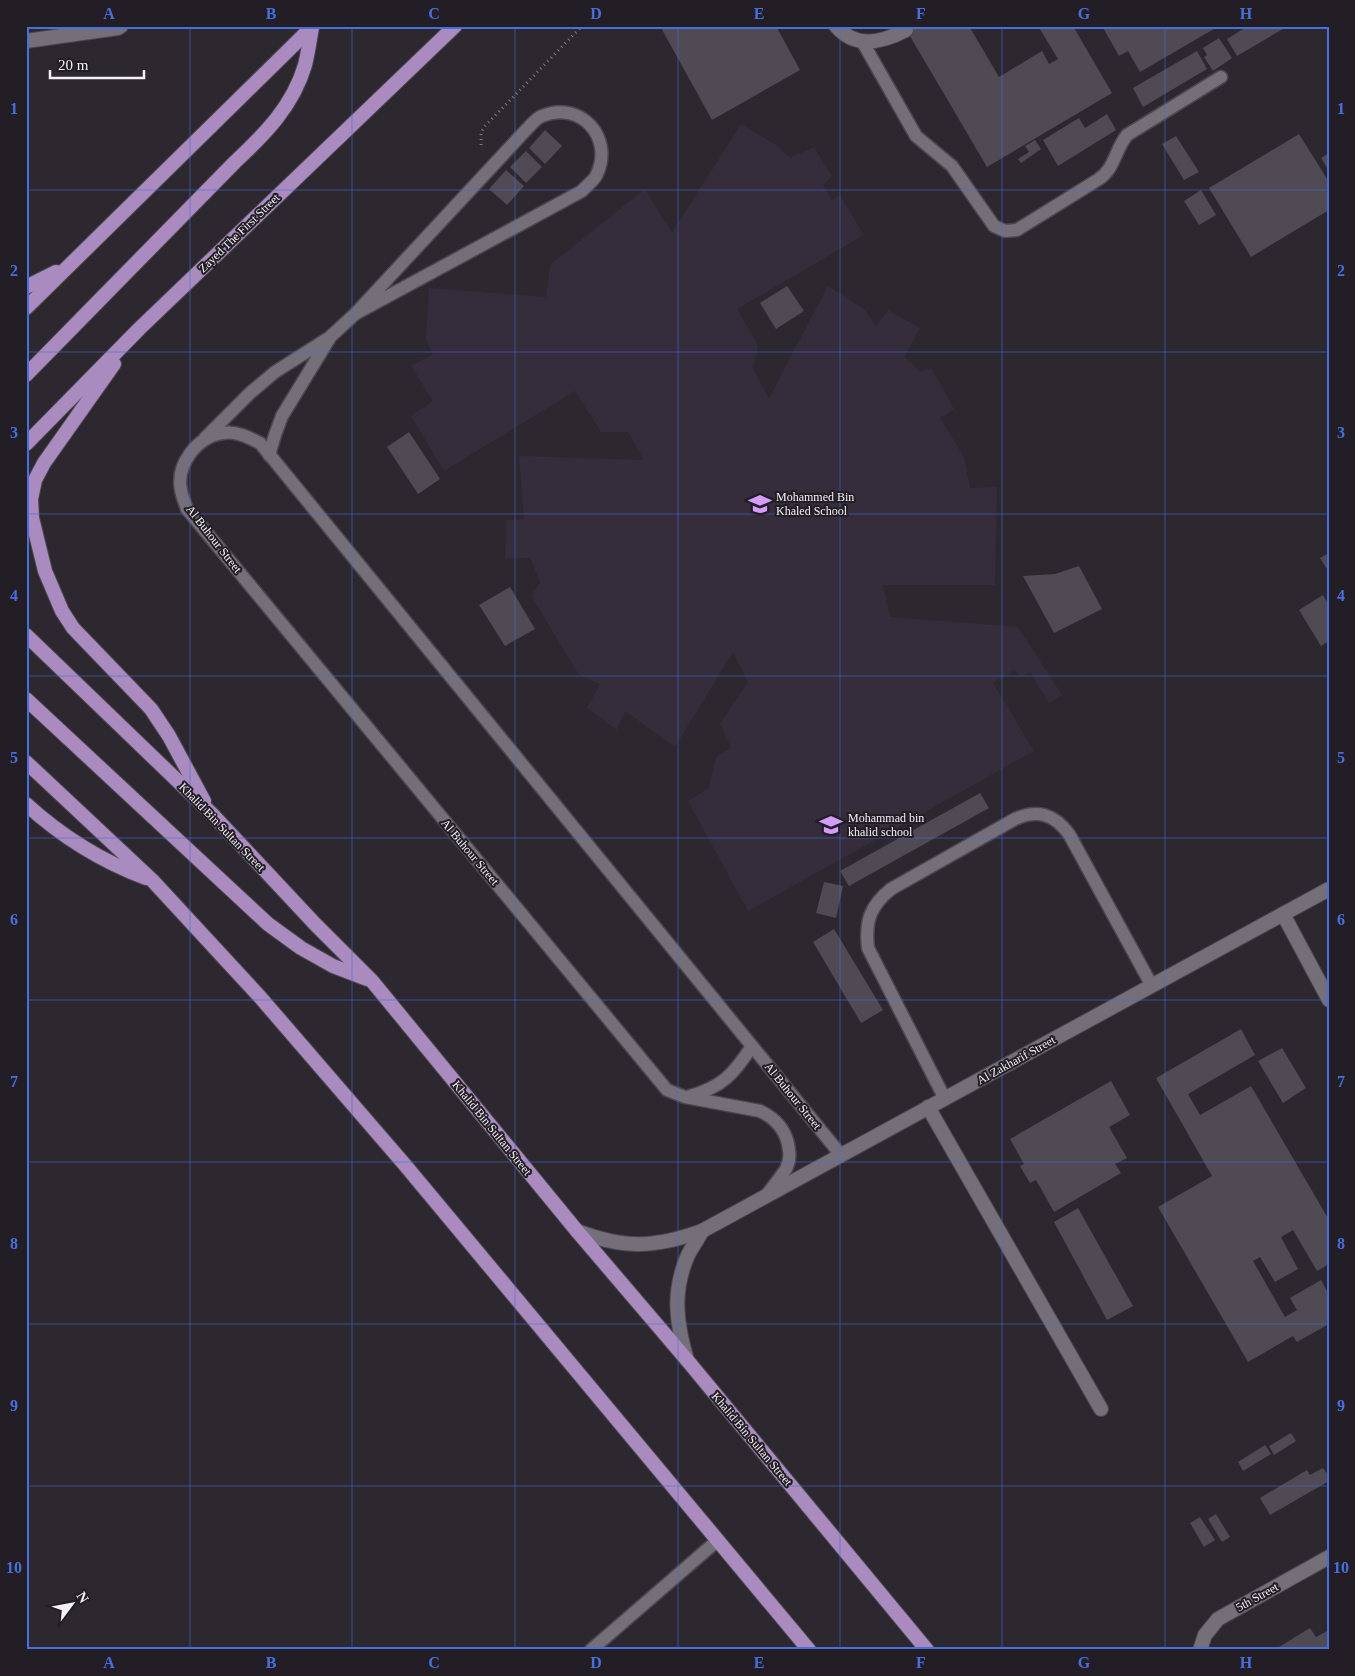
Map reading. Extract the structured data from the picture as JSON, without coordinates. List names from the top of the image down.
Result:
{
  "streets": {
    "main road": ["Zayed The First Street", "Khalid Bin Sultan Street"],
    "street": ["Al Zakharif Street", "5th Street"],
    "lane": ["Al Buhour Street"]
  },
  "crossings": [
    ["Al Buhour Street", "Al Zakharif Street"],
    ["Khalid Bin Sultan Street", "Al Zakharif Street"]
  ],
  "places": {
    "school or university": ["Mohammed Bin Khaled School", "Mohammad bin khalid school"]
  },
  "scale_bar": "20 m",
  "north": "top right",
  "grid": {
    "columns": [
      "A",
      "B",
      "C",
      "D",
      "E",
      "F",
      "G",
      "H"
    ],
    "rows": [
      "1",
      "2",
      "3",
      "4",
      "5",
      "6",
      "7",
      "8",
      "9",
      "10"
    ]
  }
}
